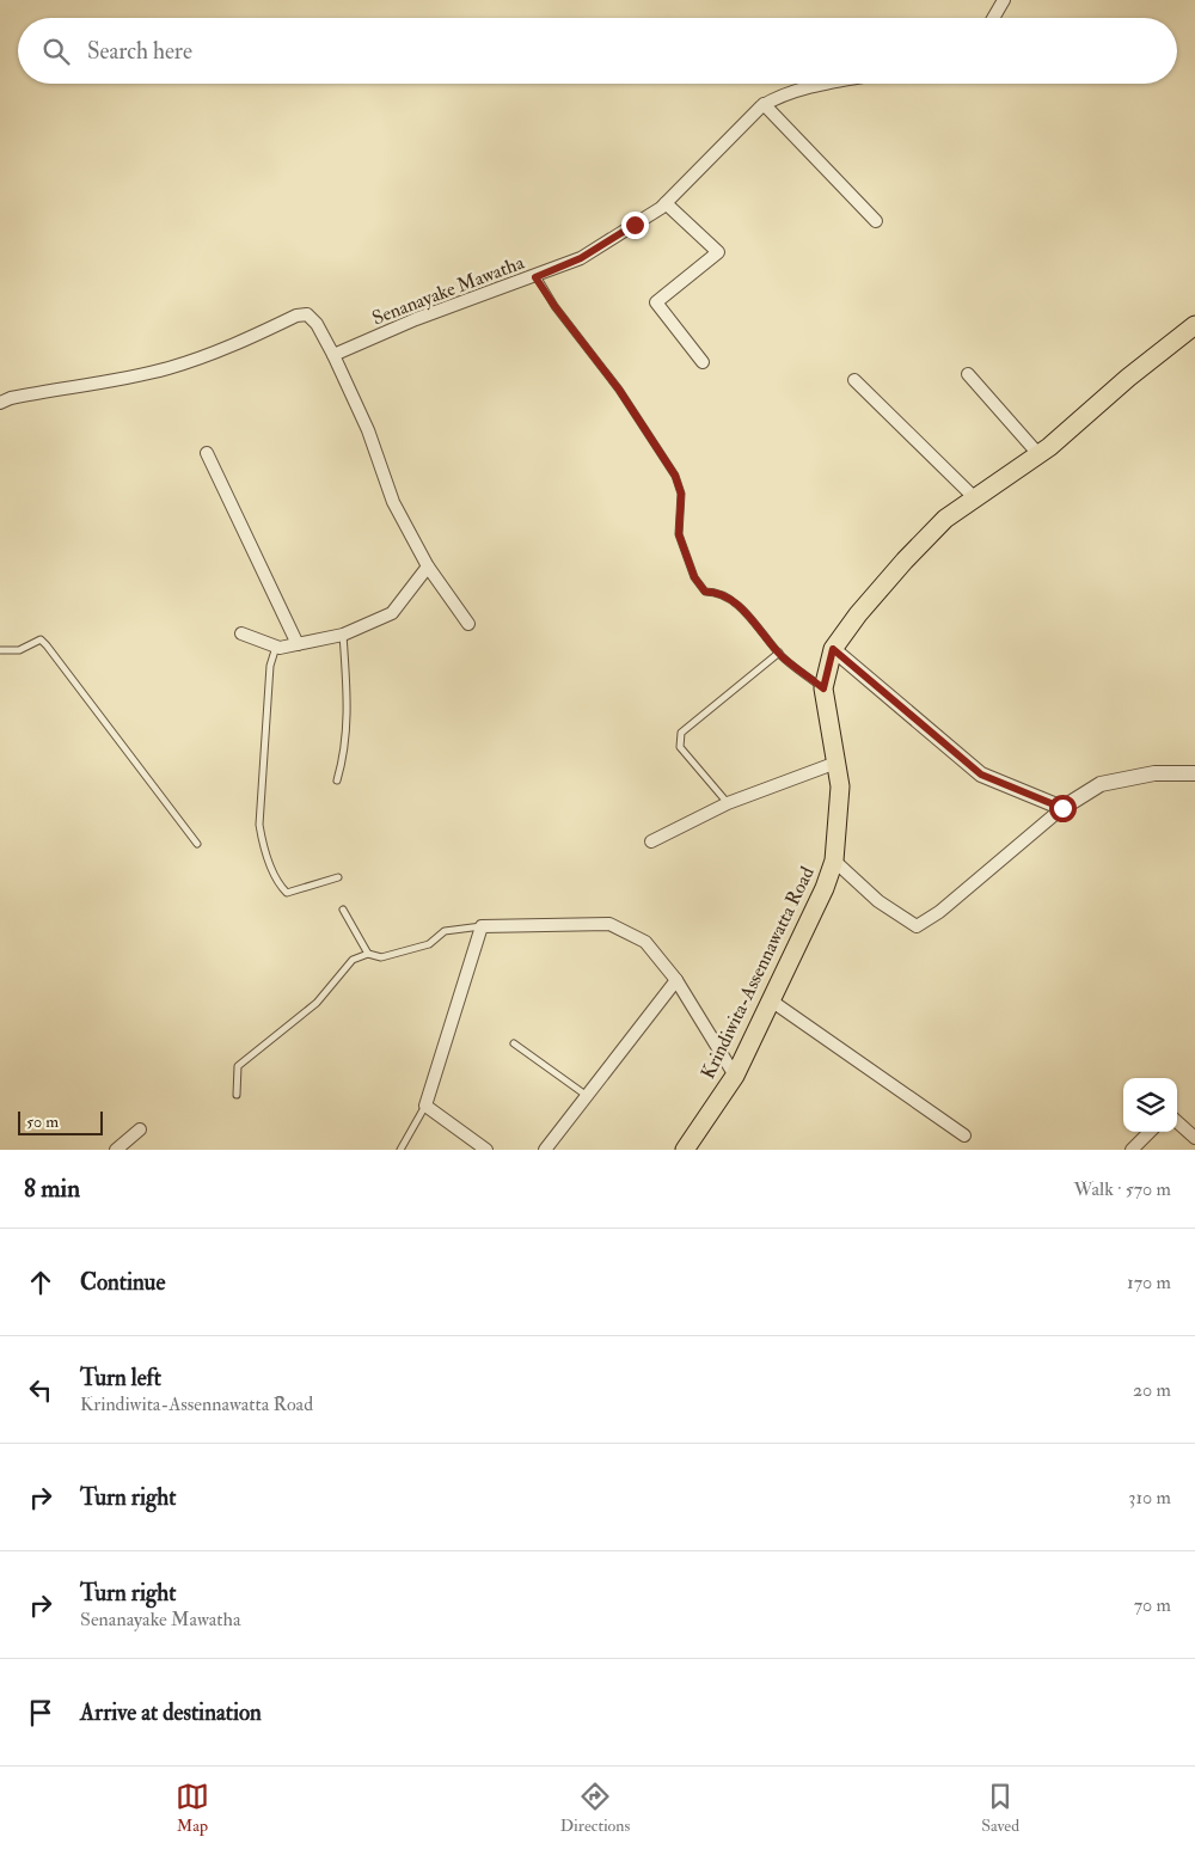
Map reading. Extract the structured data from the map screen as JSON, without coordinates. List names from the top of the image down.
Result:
{
  "streets": {
    "main road": ["Krindiwita-Assennawatta Road"],
    "street": ["Senanayake Mawatha"]
  },
  "scale_bar": "50 m",
  "page": {
    "search": "Search here",
    "scale": "50 m",
    "heading": ["8 min", "Walk · 570 m"],
    "list": [
      ["Continue", "170 m"],
      ["Turn left", "Krindiwita-Assennawatta Road", "20 m"],
      ["Turn right", "310 m"],
      ["Turn right", "Senanayake Mawatha", "70 m"],
      "Arrive at destination"
    ],
    "nav": ["Map", "Directions", "Saved"]
  }
}
